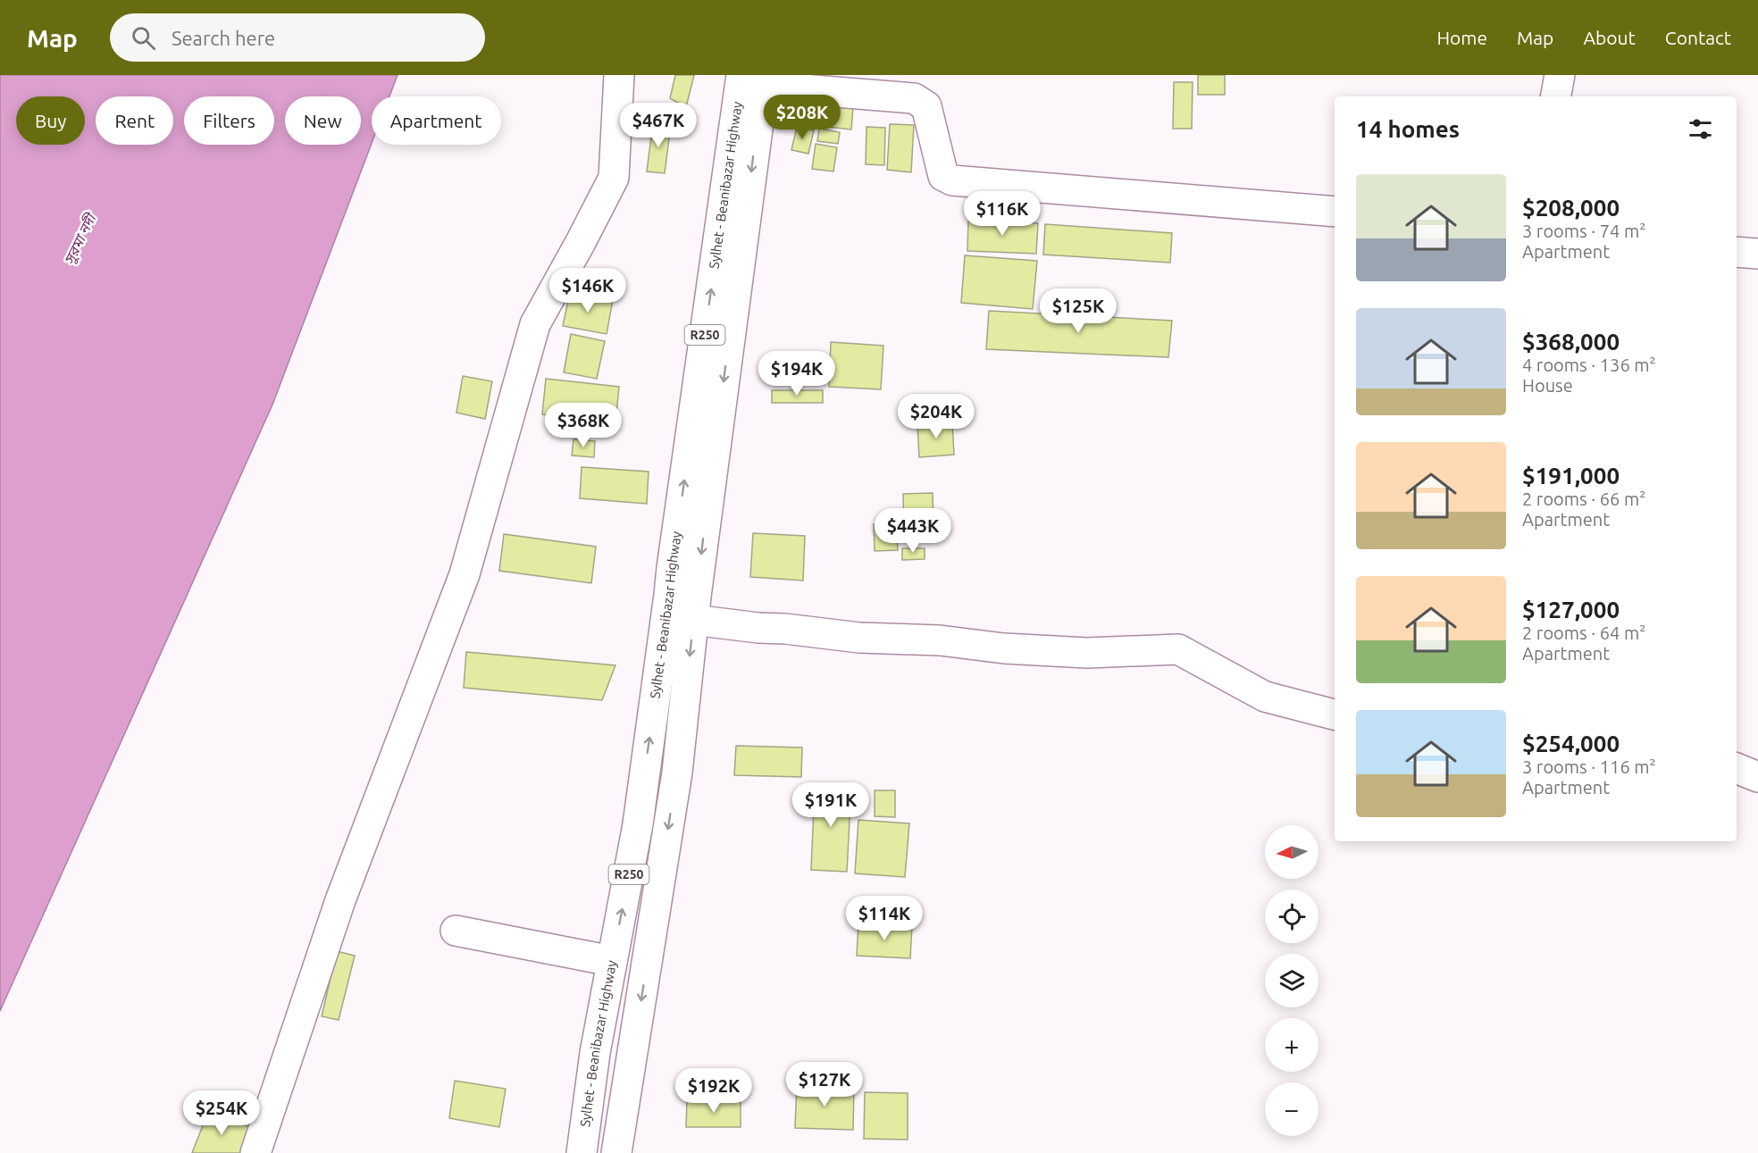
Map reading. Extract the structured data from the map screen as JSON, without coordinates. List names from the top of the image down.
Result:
{
  "streets": {
    "street": ["Sylhet - Beanibazar Highway", "R250"]
  },
  "water": ["সুরমা নদী"],
  "north": "left",
  "page": {
    "header": "Map",
    "search": "Search here",
    "nav": [
      "Home",
      "Map",
      "About",
      "Contact"
    ],
    "price": [
      "$208K",
      "$467K",
      "$116K",
      "$146K",
      "$125K",
      "$194K",
      "$204K",
      "$368K",
      "$443K",
      "$191K",
      "$114K",
      "$127K",
      "$192K",
      "$254K"
    ],
    "chip": [
      "Buy",
      "Rent",
      "Filters",
      "New",
      "Apartment"
    ],
    "heading": "14 homes",
    "list": [
      {
        "name": "$208,000",
        "note": "3 rooms · 74 m² · Apartment"
      },
      {
        "name": "$368,000",
        "note": "4 rooms · 136 m² · House"
      },
      {
        "name": "$191,000",
        "note": "2 rooms · 66 m² · Apartment"
      },
      {
        "name": "$127,000",
        "note": "2 rooms · 64 m² · Apartment"
      },
      {
        "name": "$254,000",
        "note": "3 rooms · 116 m² · Apartment"
      }
    ],
    "map_buttons": ["+", "−"]
  }
}
